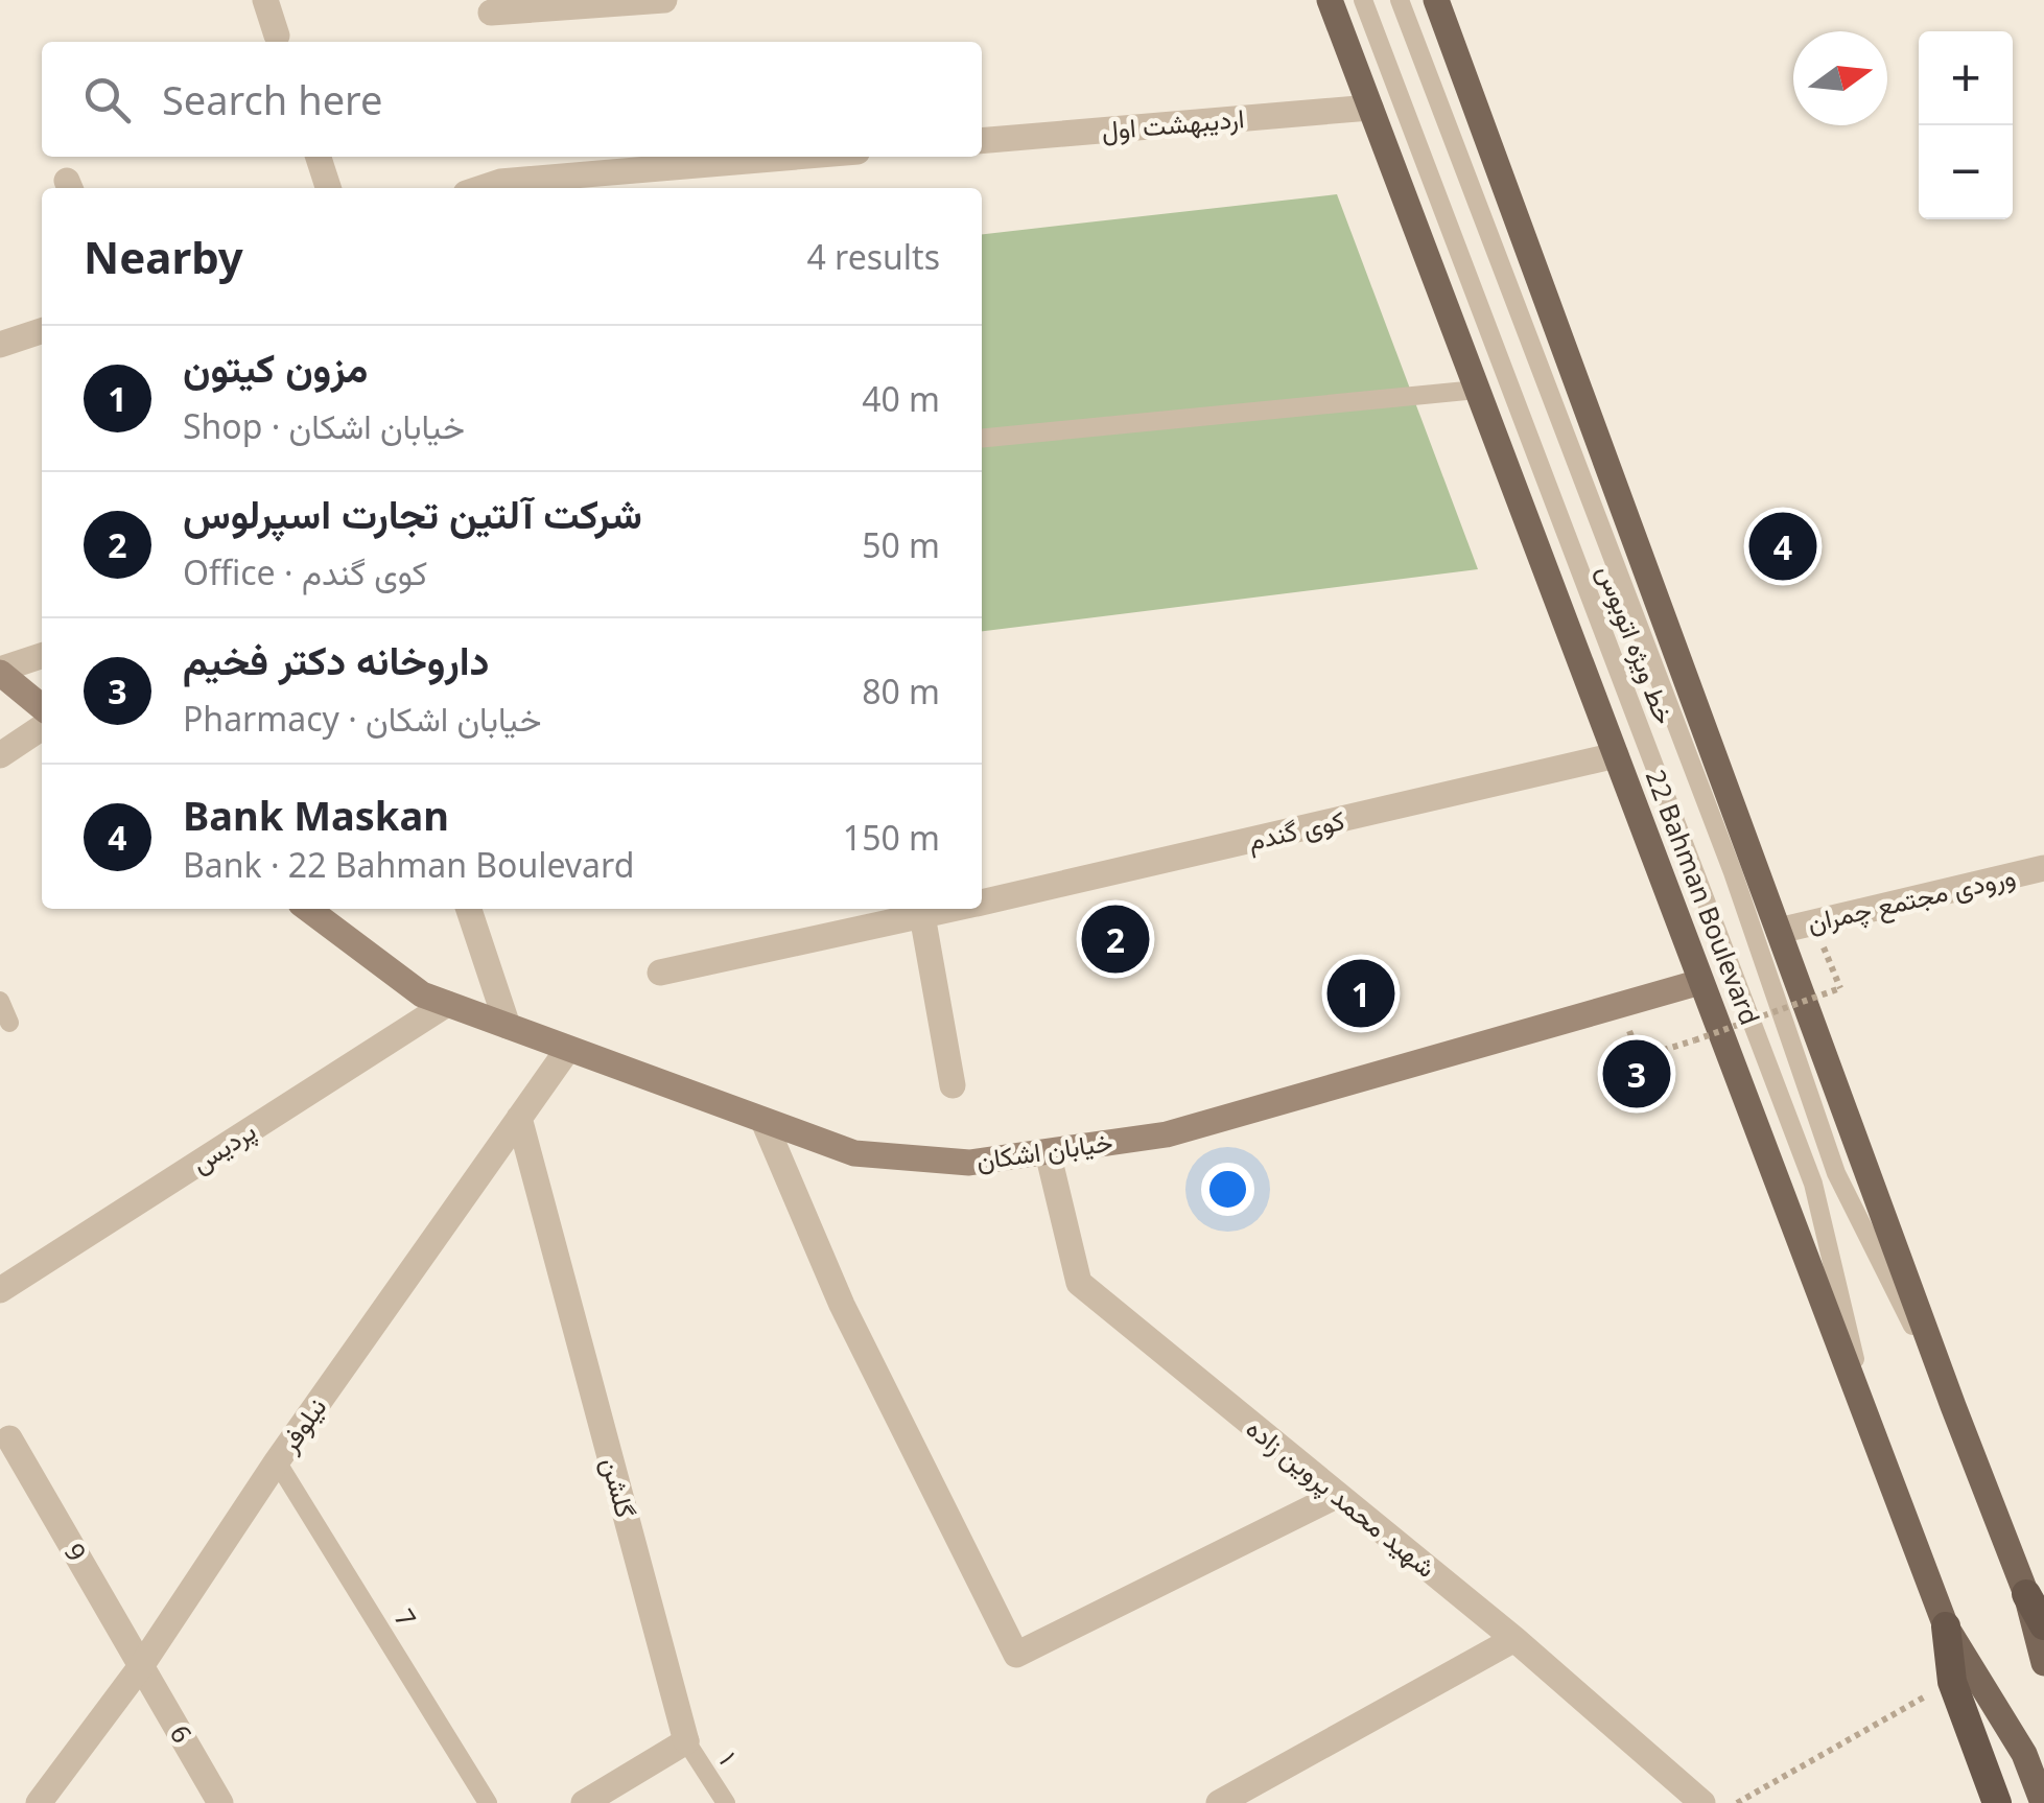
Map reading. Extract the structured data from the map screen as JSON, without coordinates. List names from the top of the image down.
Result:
{
  "streets": {
    "main road": ["22 Bahman Boulevard", "خیابان اشکان"],
    "street": [
      "اردیبهشت اول",
      "کوی گندم",
      "ورودی مجتمع چمران",
      "پردیس",
      "نیلوفر",
      "گلشن",
      "شهید محمد پروین زاده",
      "9",
      "6"
    ],
    "lane": ["خط ویژه اتوبوس", "7", "۱"]
  },
  "crossings": [
    ["اردیبهشت اول", "22 Bahman Boulevard"],
    ["خط ویژه اتوبوس", "22 Bahman Boulevard"],
    ["کوی گندم", "22 Bahman Boulevard"],
    ["22 Bahman Boulevard", "خیابان اشکان"],
    ["پردیس", "خیابان اشکان"],
    ["خیابان اشکان", "نیلوفر"],
    ["خیابان اشکان", "شهید محمد پروین زاده"],
    ["نیلوفر", "گلشن"],
    ["نیلوفر", "9"],
    ["نیلوفر", "7"],
    ["نیلوفر", "6"],
    ["گلشن", "۱"],
    ["9", "6"]
  ],
  "north": "right",
  "page": {
    "map_buttons": ["+", "−"],
    "search": "Search here",
    "heading": ["Nearby", "4 results"],
    "list": [
      {
        "mark": "1",
        "name": "مزون کیتون",
        "note": "Shop · خیابان اشکان",
        "value": "40 m"
      },
      {
        "mark": "2",
        "name": "شرکت آلتین تجارت اسپرلوس",
        "note": "Office · کوی گندم",
        "value": "50 m"
      },
      {
        "mark": "3",
        "name": "داروخانه دکتر فخیم",
        "note": "Pharmacy · خیابان اشکان",
        "value": "80 m"
      },
      {
        "mark": "4",
        "name": "Bank Maskan",
        "note": "Bank · 22 Bahman Boulevard",
        "value": "150 m"
      }
    ],
    "pins": [
      "4",
      "2",
      "1",
      "3"
    ]
  }
}
